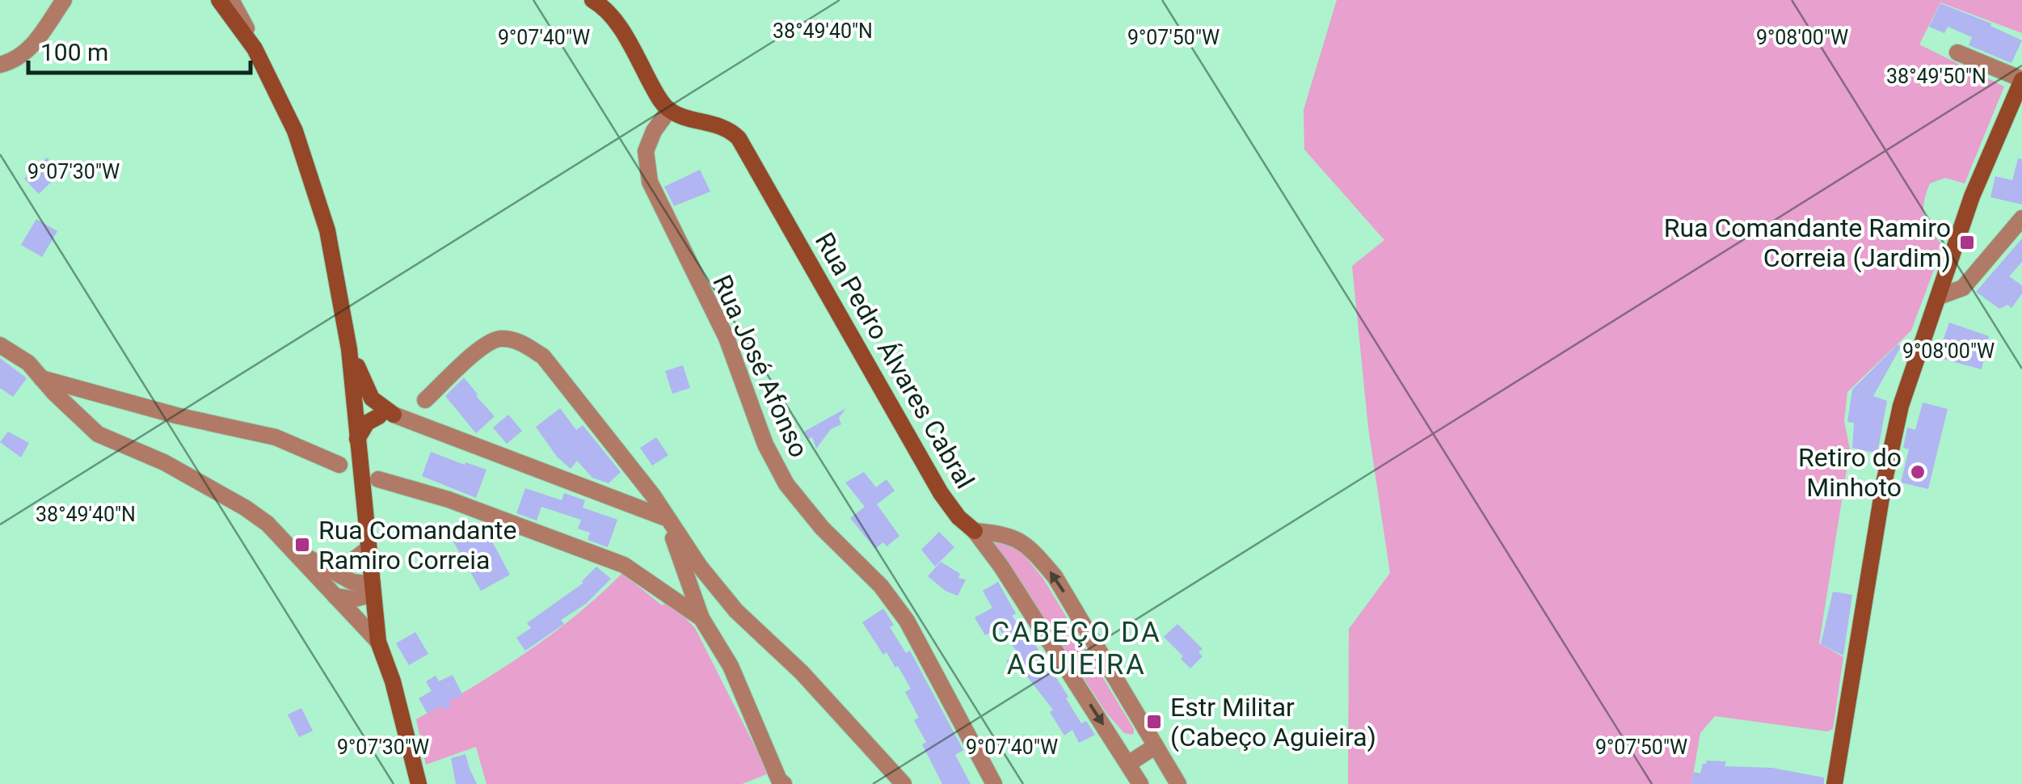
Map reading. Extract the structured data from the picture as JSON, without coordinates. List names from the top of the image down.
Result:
{
  "streets": {
    "street": ["Rua Pedro Álvares Cabral", "Rua José Afonso"]
  },
  "crossings": [
    ["Rua Pedro Álvares Cabral", "Rua José Afonso"]
  ],
  "districts": ["CABEÇO DA AGUIEIRA"],
  "places": {
    "transit": ["Rua Comandante Ramiro Correia (Jardim)", "Rua Comandante Ramiro Correia", "Estr Militar (Cabeço Aguieira)"],
    "other": ["Retiro do Minhoto"]
  },
  "scale_bar": "100 m",
  "coordinates": [
    "38°49'40\"N",
    "9°07'40\"W",
    "9°07'50\"W",
    "9°08'00\"W",
    "38°49'50\"N",
    "9°07'30\"W"
  ]
}
